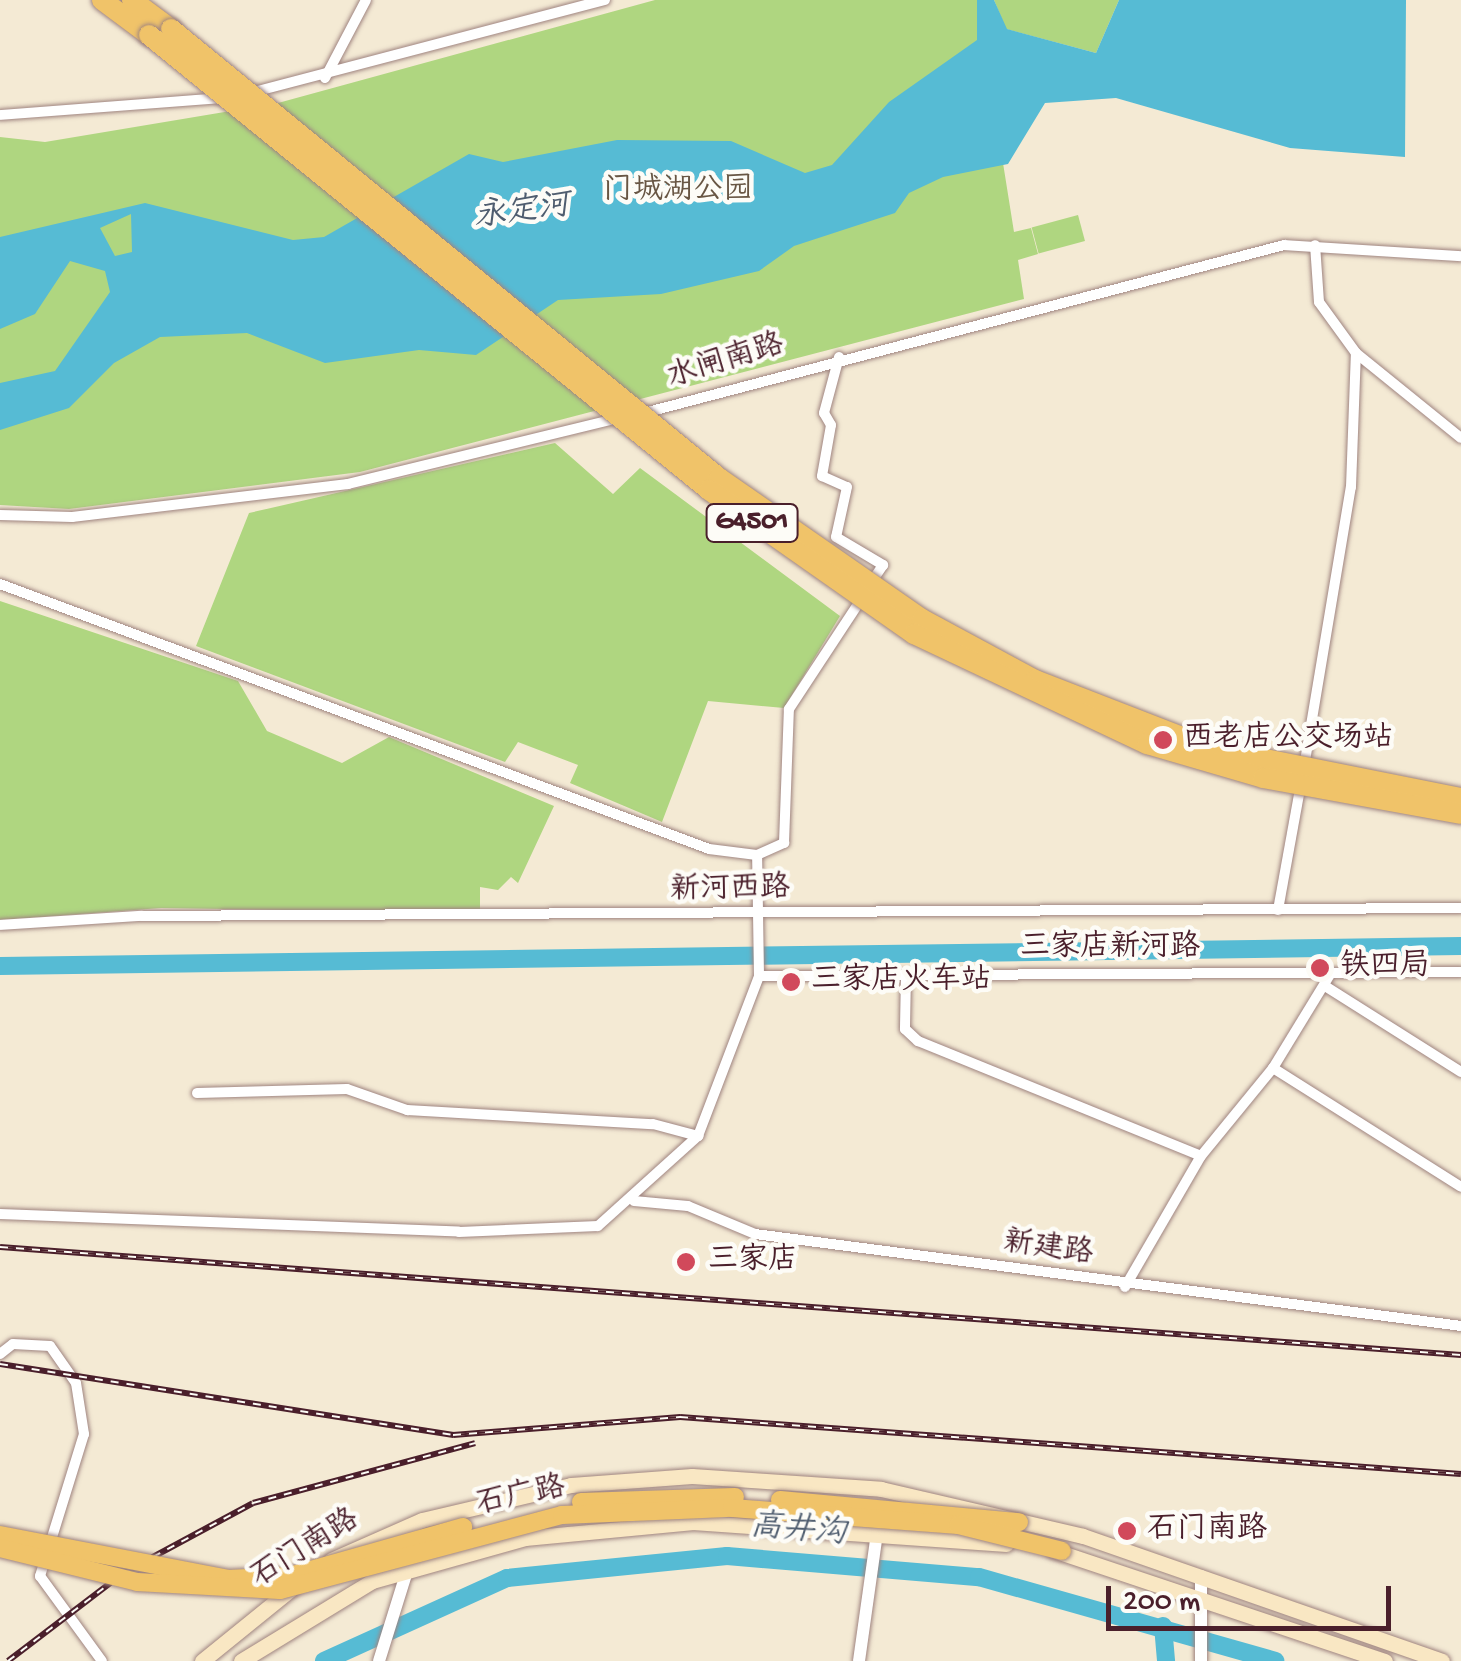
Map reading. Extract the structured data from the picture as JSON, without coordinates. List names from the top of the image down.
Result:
{
  "streets": {
    "highway": ["G4501"],
    "main road": ["石广路", "石门南路"],
    "street": [
      "水闸南路",
      "新河西路",
      "三家店新河路",
      "新建路"
    ]
  },
  "crossings": [
    ["石广路", "石门南路"]
  ],
  "water": ["永定河", "高井沟"],
  "parks": ["门城湖公园"],
  "places": [
    "西老店公交场站",
    "铁四局",
    "三家店火车站",
    "三家店",
    "石门南路"
  ],
  "scale_bar": "200 m"
}
